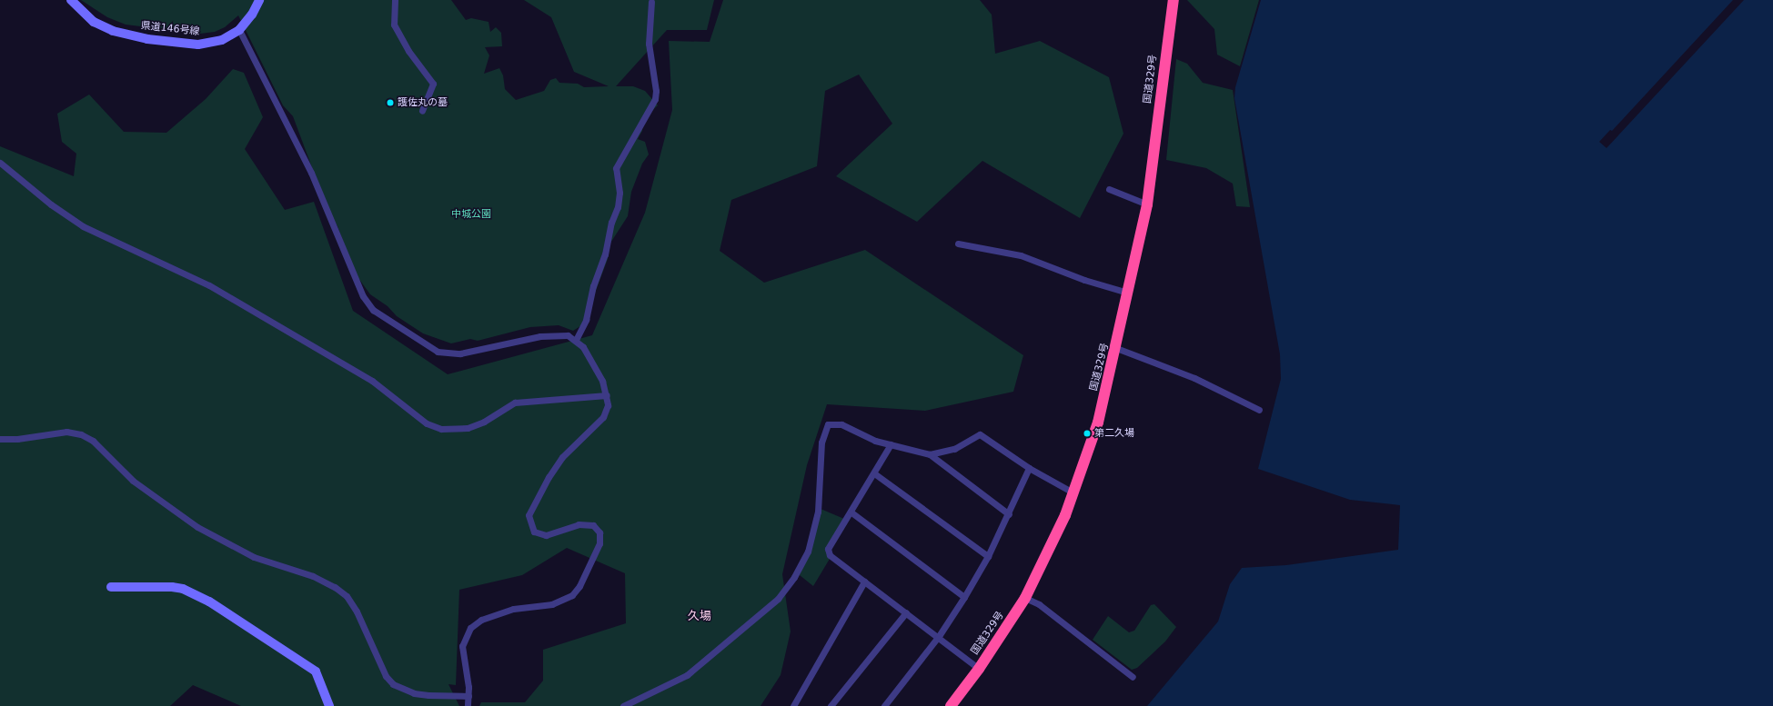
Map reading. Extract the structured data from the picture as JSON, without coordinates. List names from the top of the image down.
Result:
{
  "streets": {
    "highway": ["国道329号"],
    "street": ["県道146号線"]
  },
  "districts": ["久場"],
  "parks": ["中城公園"],
  "places": ["護佐丸の墓", "第二久場"]
}
